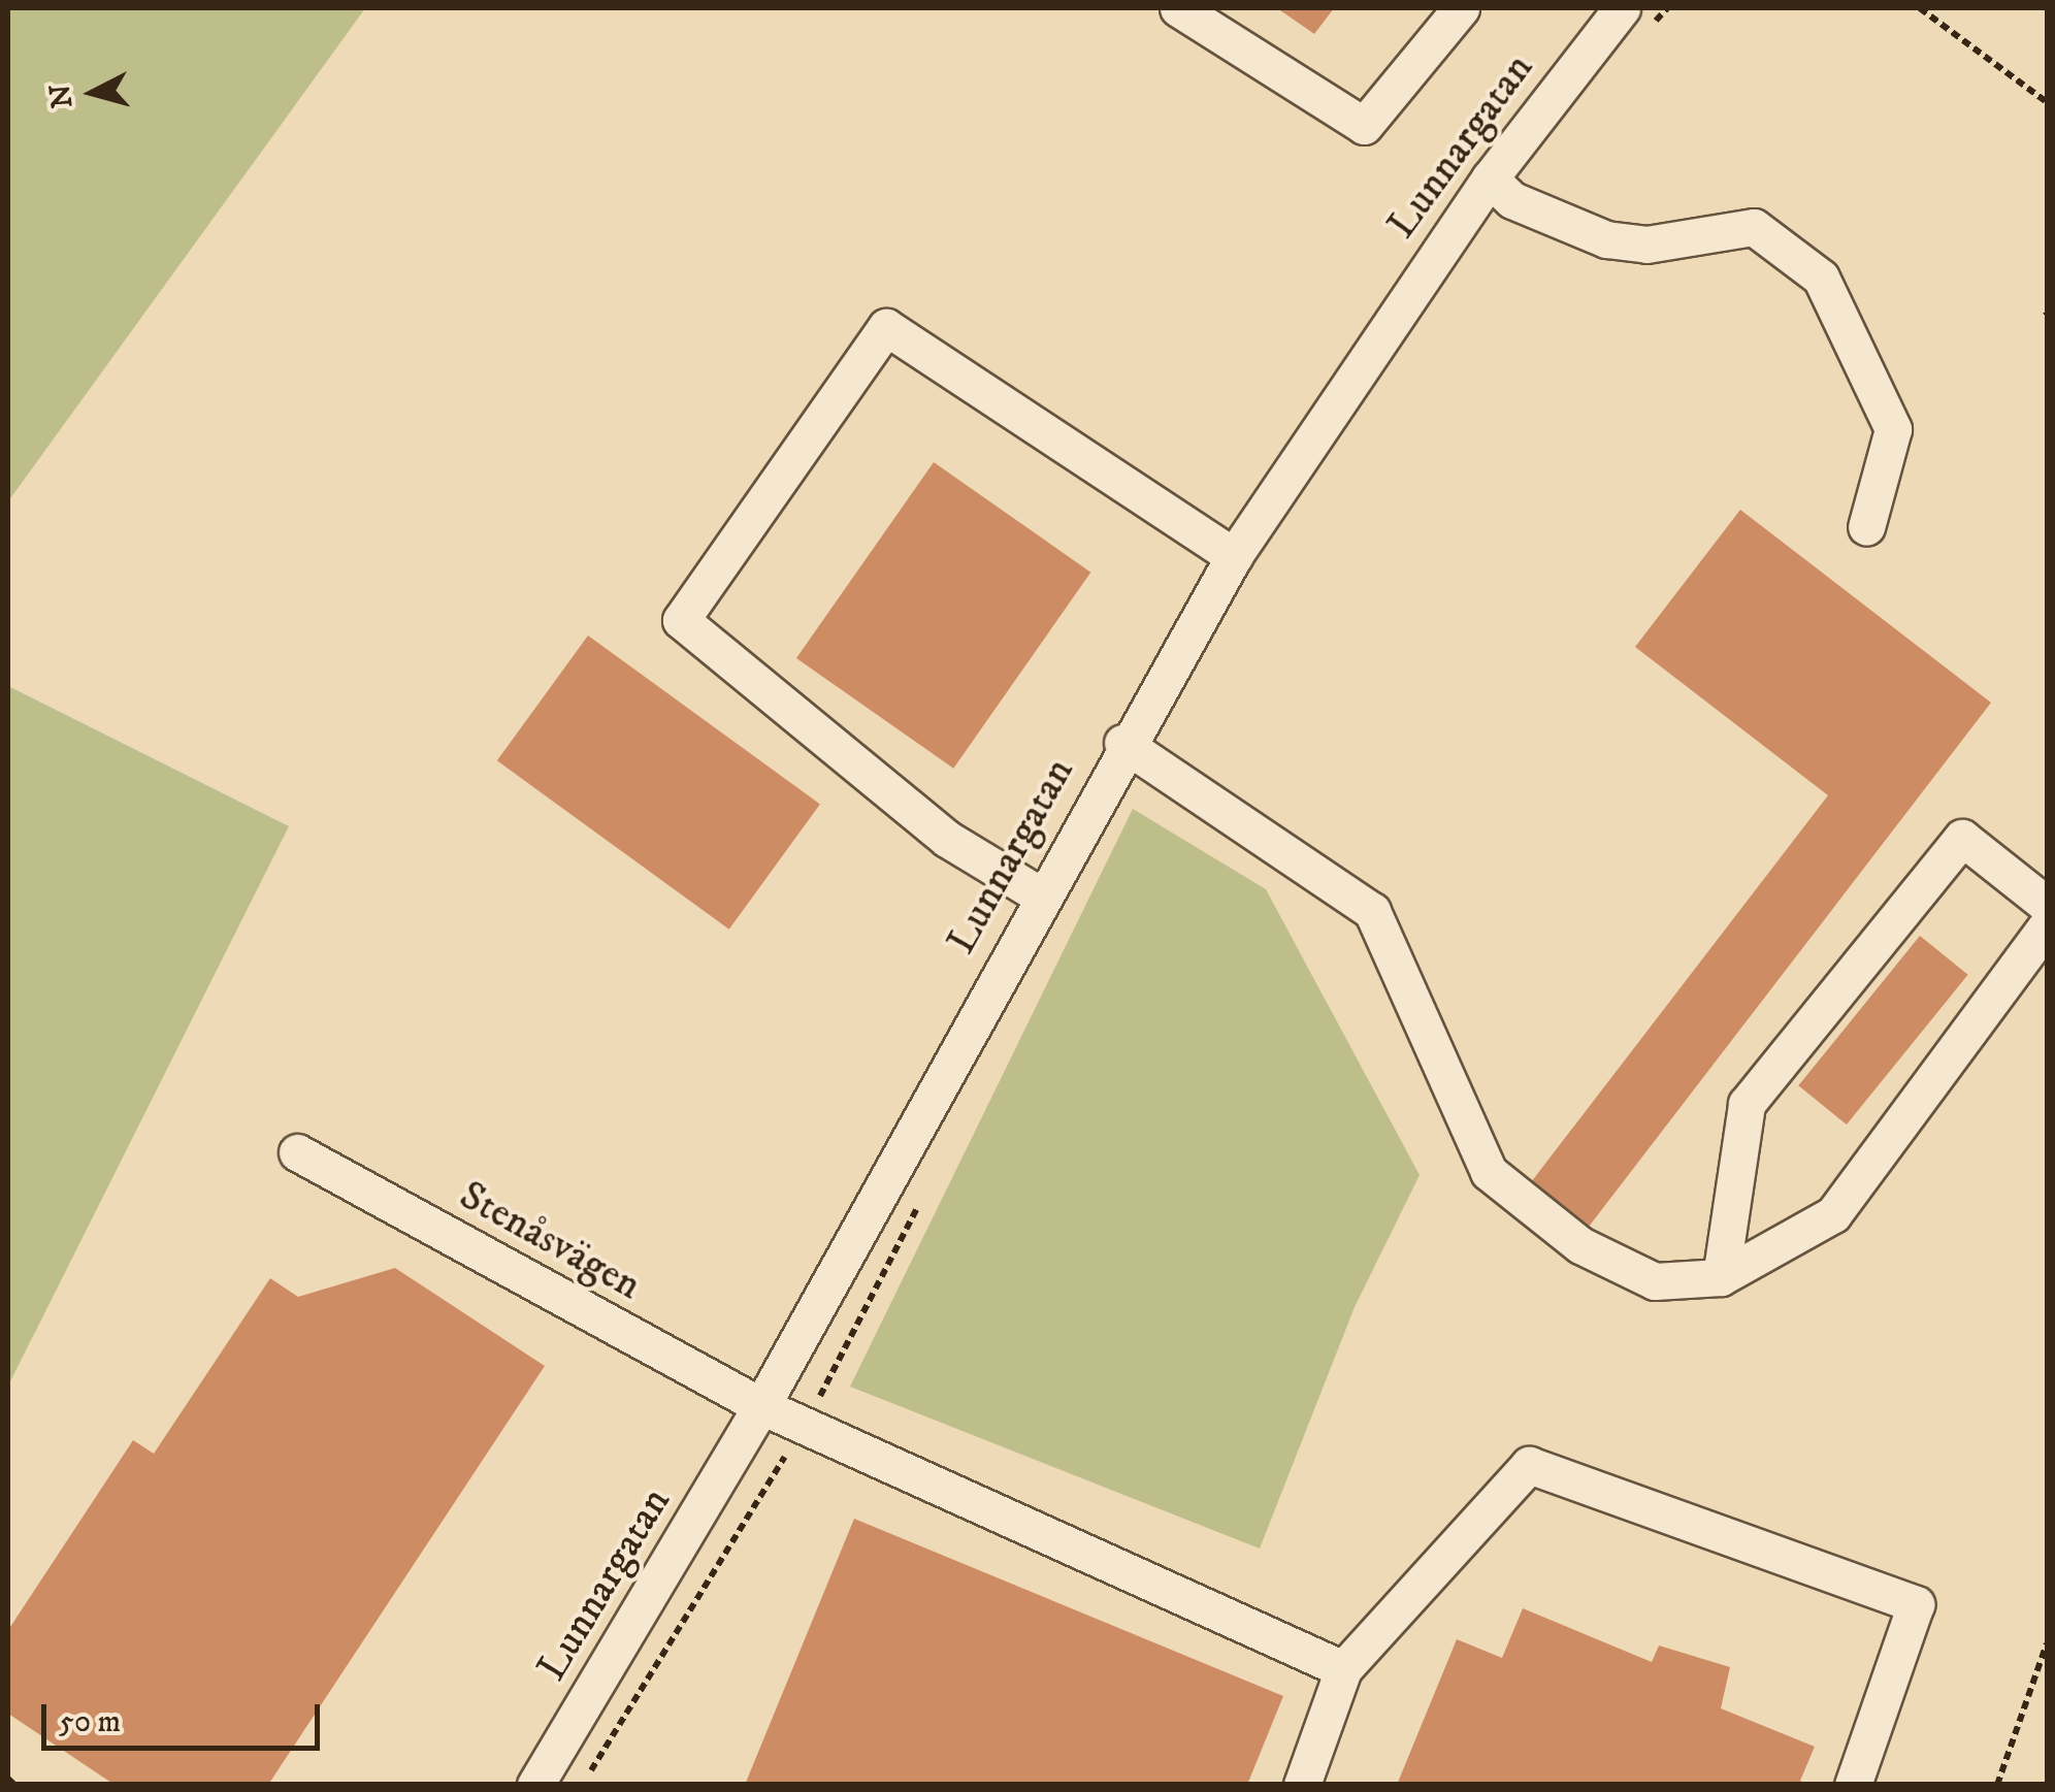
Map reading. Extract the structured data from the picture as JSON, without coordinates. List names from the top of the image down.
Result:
{
  "streets": {
    "street": ["Lunnargatan", "Stenåsvägen"]
  },
  "crossings": [
    ["Lunnargatan", "Stenåsvägen"]
  ],
  "scale_bar": "50 m",
  "north": "left"
}
